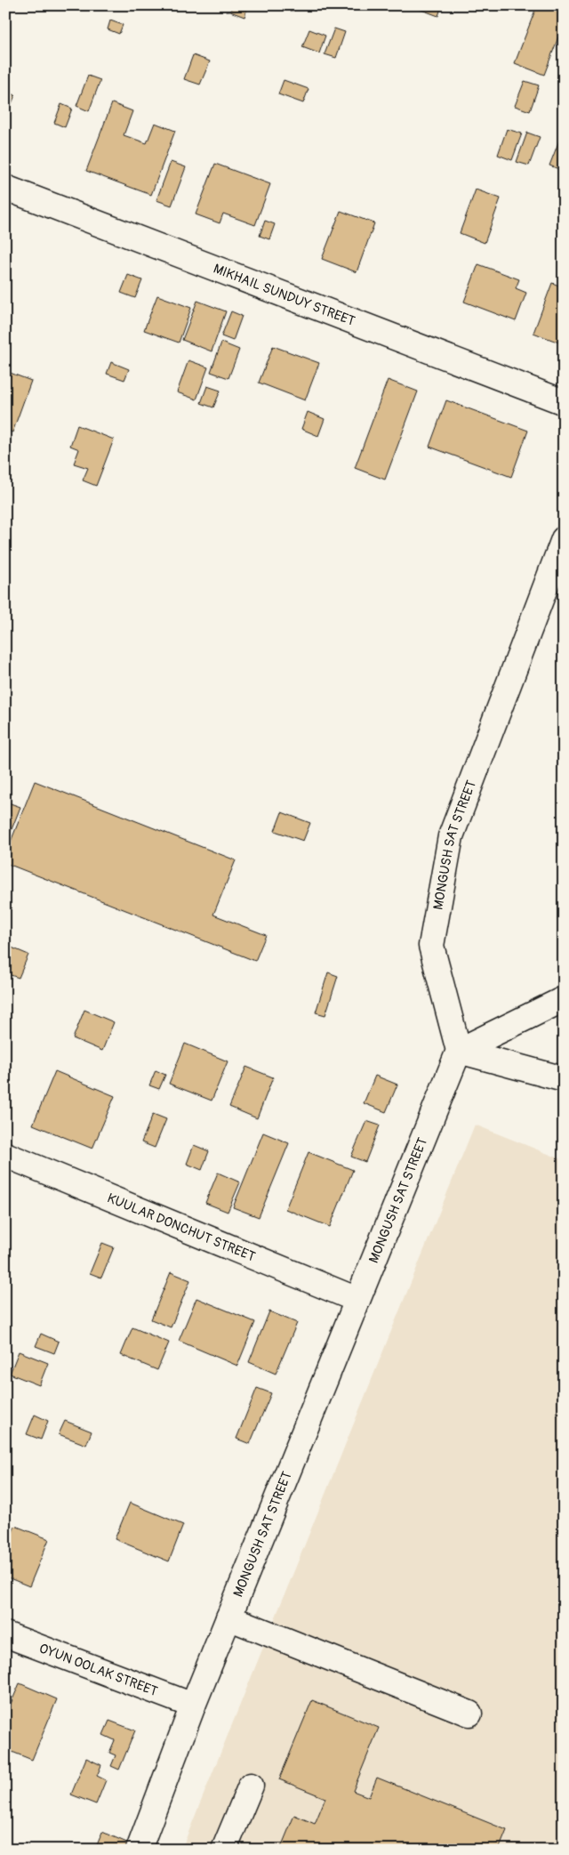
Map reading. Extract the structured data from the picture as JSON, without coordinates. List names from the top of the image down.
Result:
{
  "streets": {
    "street": [
      "MIKHAIL SUNDUY STREET",
      "MONGUSH SAT STREET",
      "KUULAR DONCHUT STREET",
      "OYUN OOLAK STREET"
    ]
  },
  "crossings": [
    ["MONGUSH SAT STREET", "KUULAR DONCHUT STREET"],
    ["MONGUSH SAT STREET", "OYUN OOLAK STREET"]
  ]
}
